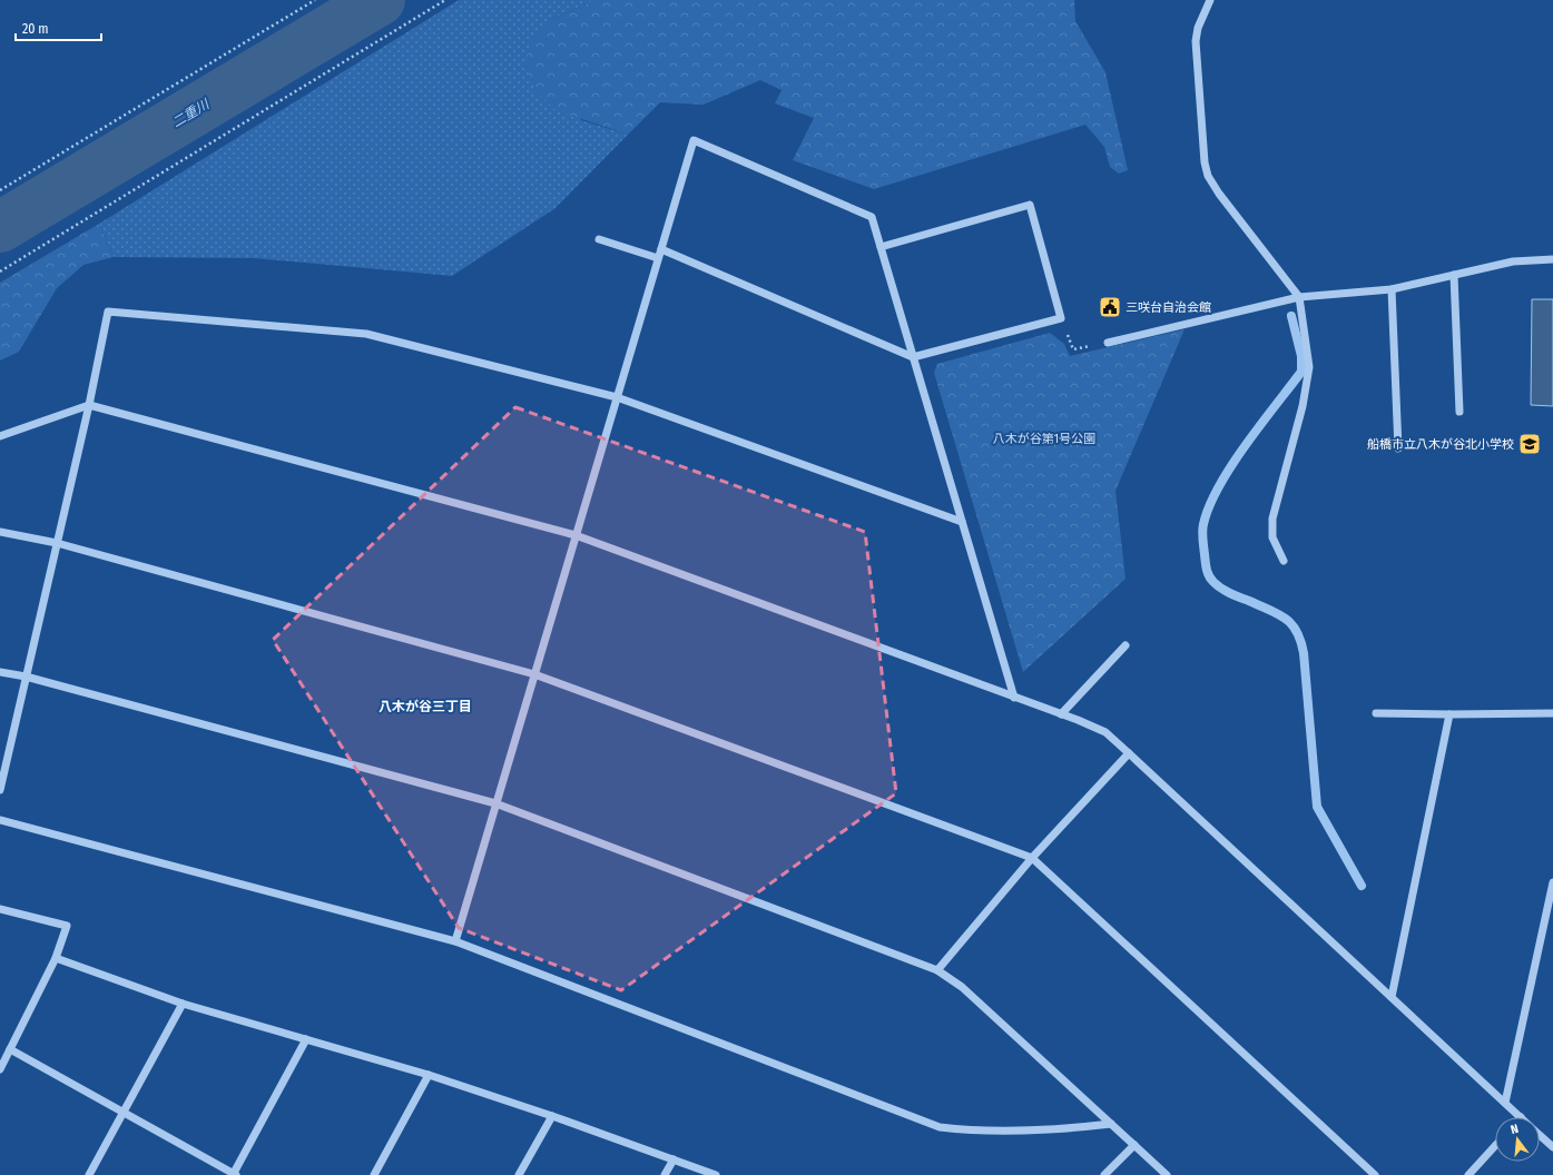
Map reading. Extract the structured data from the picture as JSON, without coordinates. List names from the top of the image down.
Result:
{
  "districts": ["八木が谷三丁目"],
  "water": ["二重川"],
  "parks": ["八木が谷第1号公園"],
  "places": {
    "public building": ["三咲台自治会館"],
    "school or university": ["船橋市立八木が谷北小学校"]
  },
  "scale_bar": "20 m",
  "north": "top"
}
